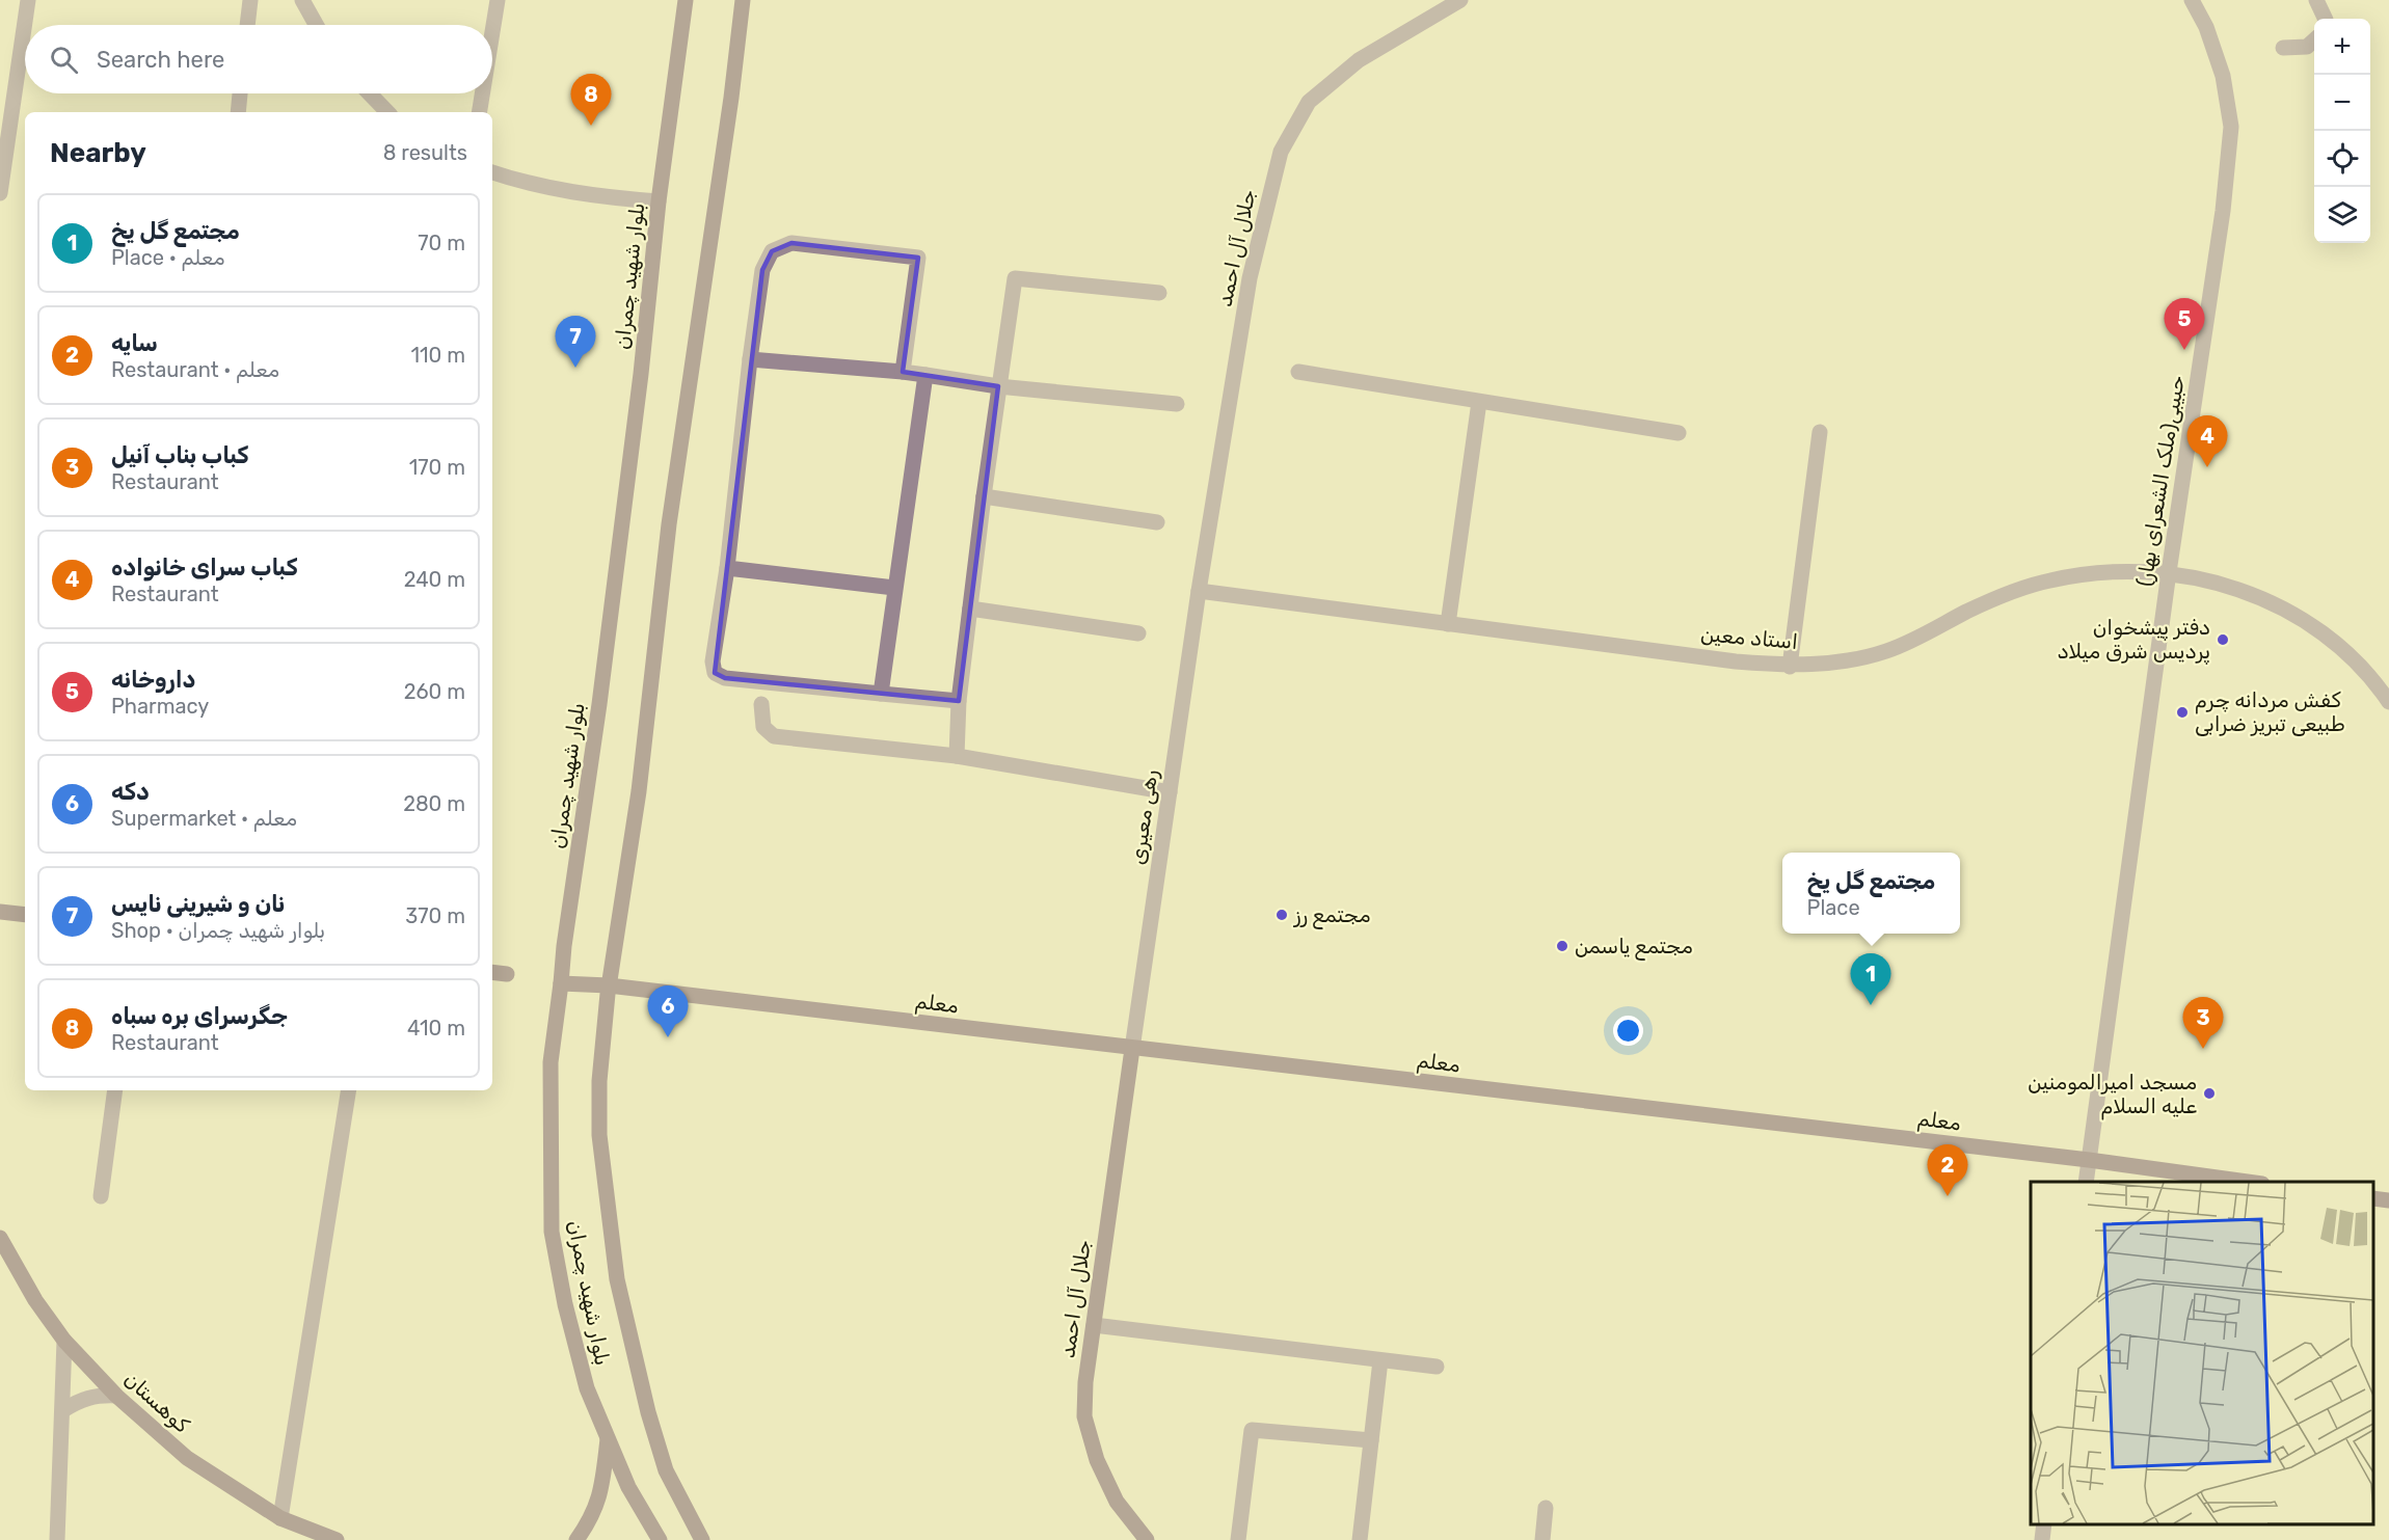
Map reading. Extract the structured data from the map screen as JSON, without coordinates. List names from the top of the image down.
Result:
{
  "streets": {
    "main road": [
      "جلال آل احمد",
      "بلوار شهید چمران",
      "معلم",
      "کوهستان"
    ],
    "street": ["حبیبی(ملک الشعرای بهار)", "استاد معین", "رهی معیری"]
  },
  "crossings": [
    ["جلال آل احمد", "استاد معین"],
    ["جلال آل احمد", "رهی معیری"],
    ["جلال آل احمد", "معلم"],
    ["بلوار شهید چمران", "معلم"],
    ["حبیبی(ملک الشعرای بهار)", "استاد معین"],
    ["حبیبی(ملک الشعرای بهار)", "معلم"],
    ["استاد معین", "رهی معیری"],
    ["رهی معیری", "معلم"]
  ],
  "places": [
    "دفتر پیشخوان پردیس شرق میلاد",
    "کفش مردانه چرم طبیعی تبریز ضرابی",
    "مجتمع رز",
    "مجتمع یاسمن",
    "مسجد امیرالمومنین علیه السلام"
  ],
  "page": {
    "map_buttons": ["+", "−"],
    "search": "Search here",
    "pins": [
      "8",
      "5",
      "7",
      "4",
      "1",
      "6",
      "3",
      "2"
    ],
    "heading": ["Nearby", "8 results"],
    "list": [
      {
        "mark": "1",
        "name": "مجتمع گل یخ",
        "note": "Place · معلم",
        "value": "70 m"
      },
      {
        "mark": "2",
        "name": "سایه",
        "note": "Restaurant · معلم",
        "value": "110 m"
      },
      {
        "mark": "3",
        "name": "کباب بناب آنیل",
        "note": "Restaurant",
        "value": "170 m"
      },
      {
        "mark": "4",
        "name": "کباب سرای خانواده",
        "note": "Restaurant",
        "value": "240 m"
      },
      {
        "mark": "5",
        "name": "داروخانه",
        "note": "Pharmacy",
        "value": "260 m"
      },
      {
        "mark": "6",
        "name": "دکه",
        "note": "Supermarket · معلم",
        "value": "280 m"
      },
      {
        "mark": "7",
        "name": "نان و شیرینی نایس",
        "note": "Shop · بلوار شهید چمران",
        "value": "370 m"
      },
      {
        "mark": "8",
        "name": "جگرسرای بره سباه",
        "note": "Restaurant",
        "value": "410 m"
      }
    ],
    "popup": ["مجتمع گل یخ", "Place"]
  }
}
